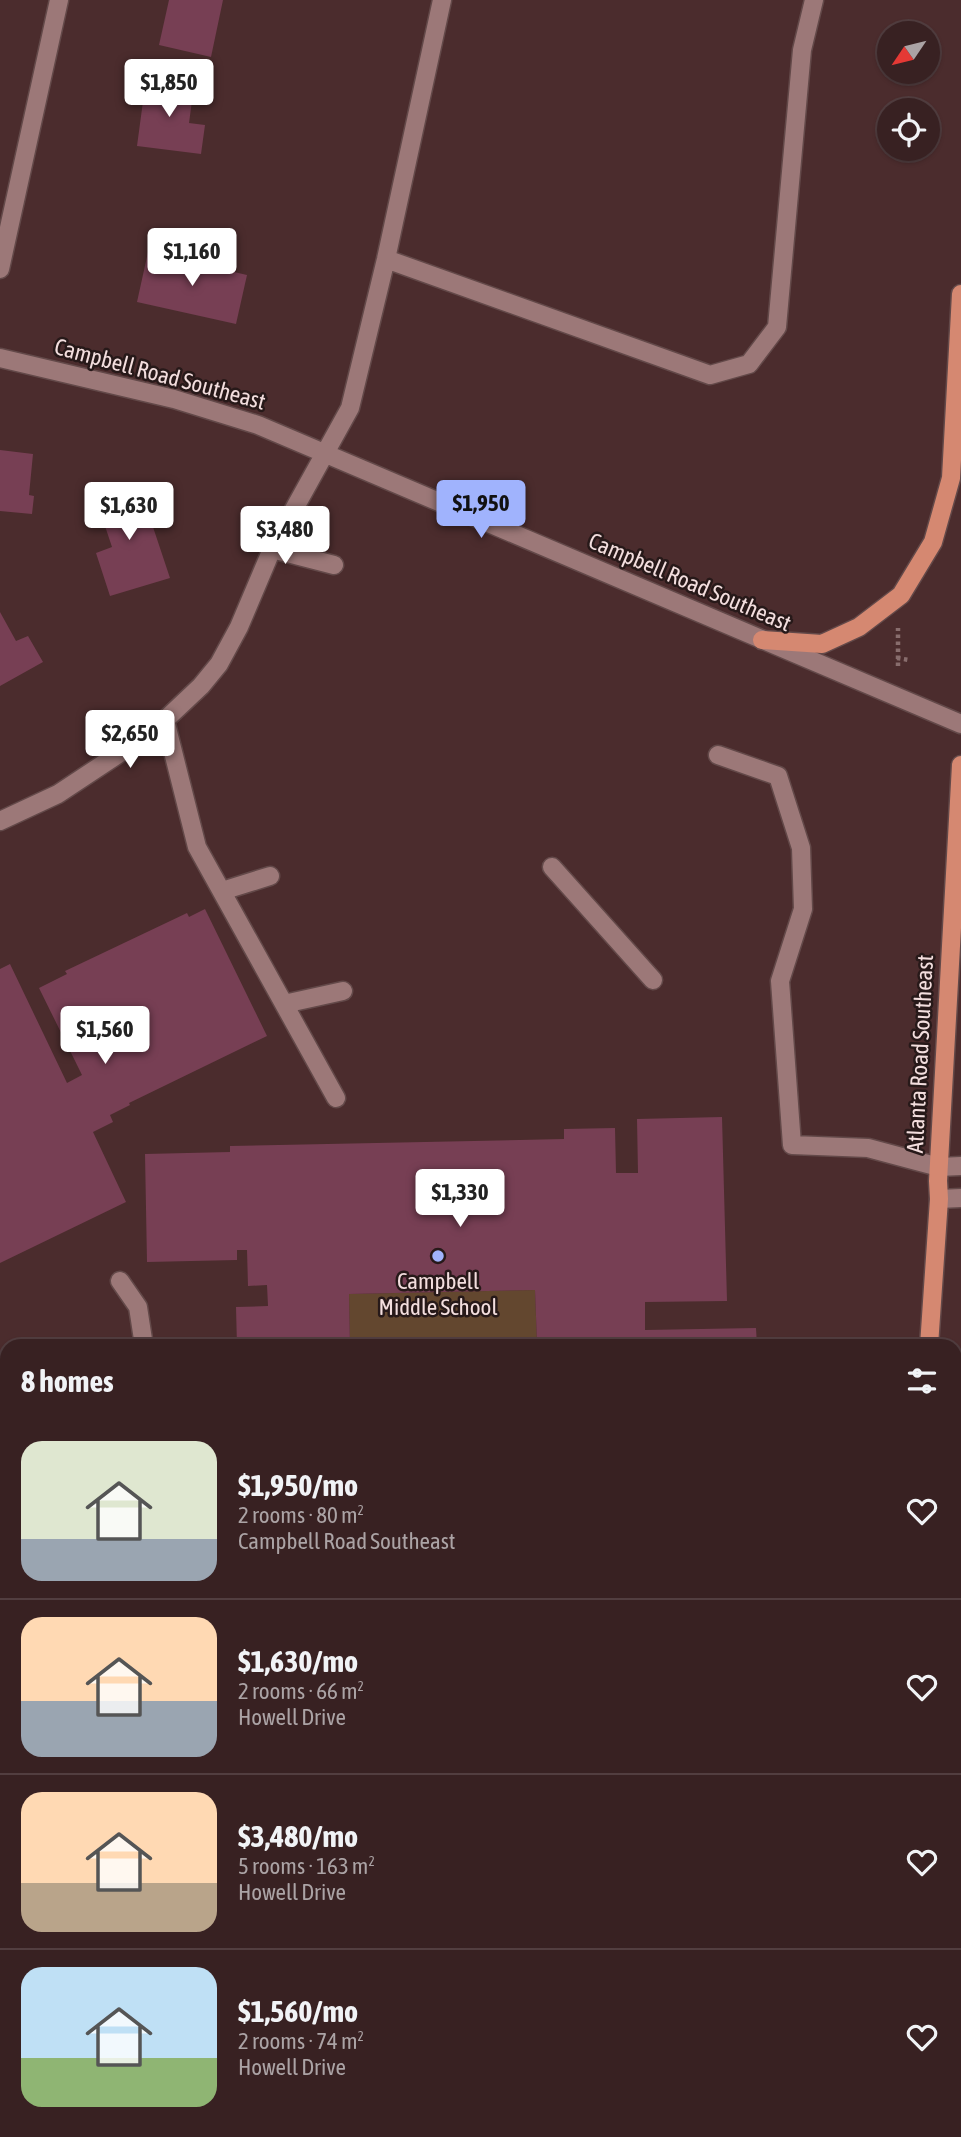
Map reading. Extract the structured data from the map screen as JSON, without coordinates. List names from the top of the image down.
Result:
{
  "streets": {
    "main road": ["Atlanta Road Southeast"],
    "street": ["Campbell Road Southeast"]
  },
  "places": ["Campbell Middle School"],
  "north": "bottom left",
  "page": {
    "price": [
      "$1,850",
      "$1,160",
      "$1,950",
      "$1,630",
      "$3,480",
      "$2,650",
      "$1,560",
      "$1,330"
    ],
    "heading": "8 homes",
    "list": [
      {
        "name": "$1,950/mo",
        "note": "2 rooms · 80 m² · Campbell Road Southeast"
      },
      {
        "name": "$1,630/mo",
        "note": "2 rooms · 66 m² · Howell Drive"
      },
      {
        "name": "$3,480/mo",
        "note": "5 rooms · 163 m² · Howell Drive"
      },
      {
        "name": "$1,560/mo",
        "note": "2 rooms · 74 m² · Howell Drive"
      }
    ]
  }
}
